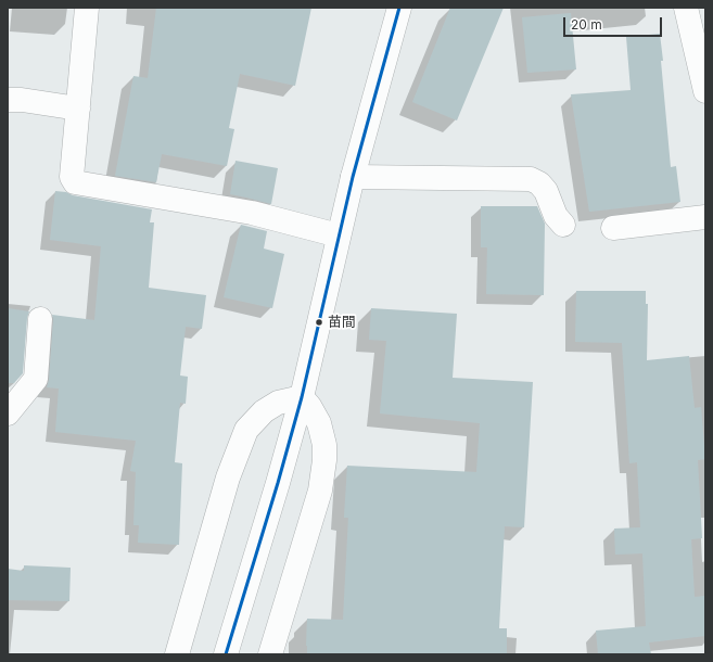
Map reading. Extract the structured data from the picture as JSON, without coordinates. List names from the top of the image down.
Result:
{
  "places": ["苗間"],
  "scale_bar": "20 m"
}
